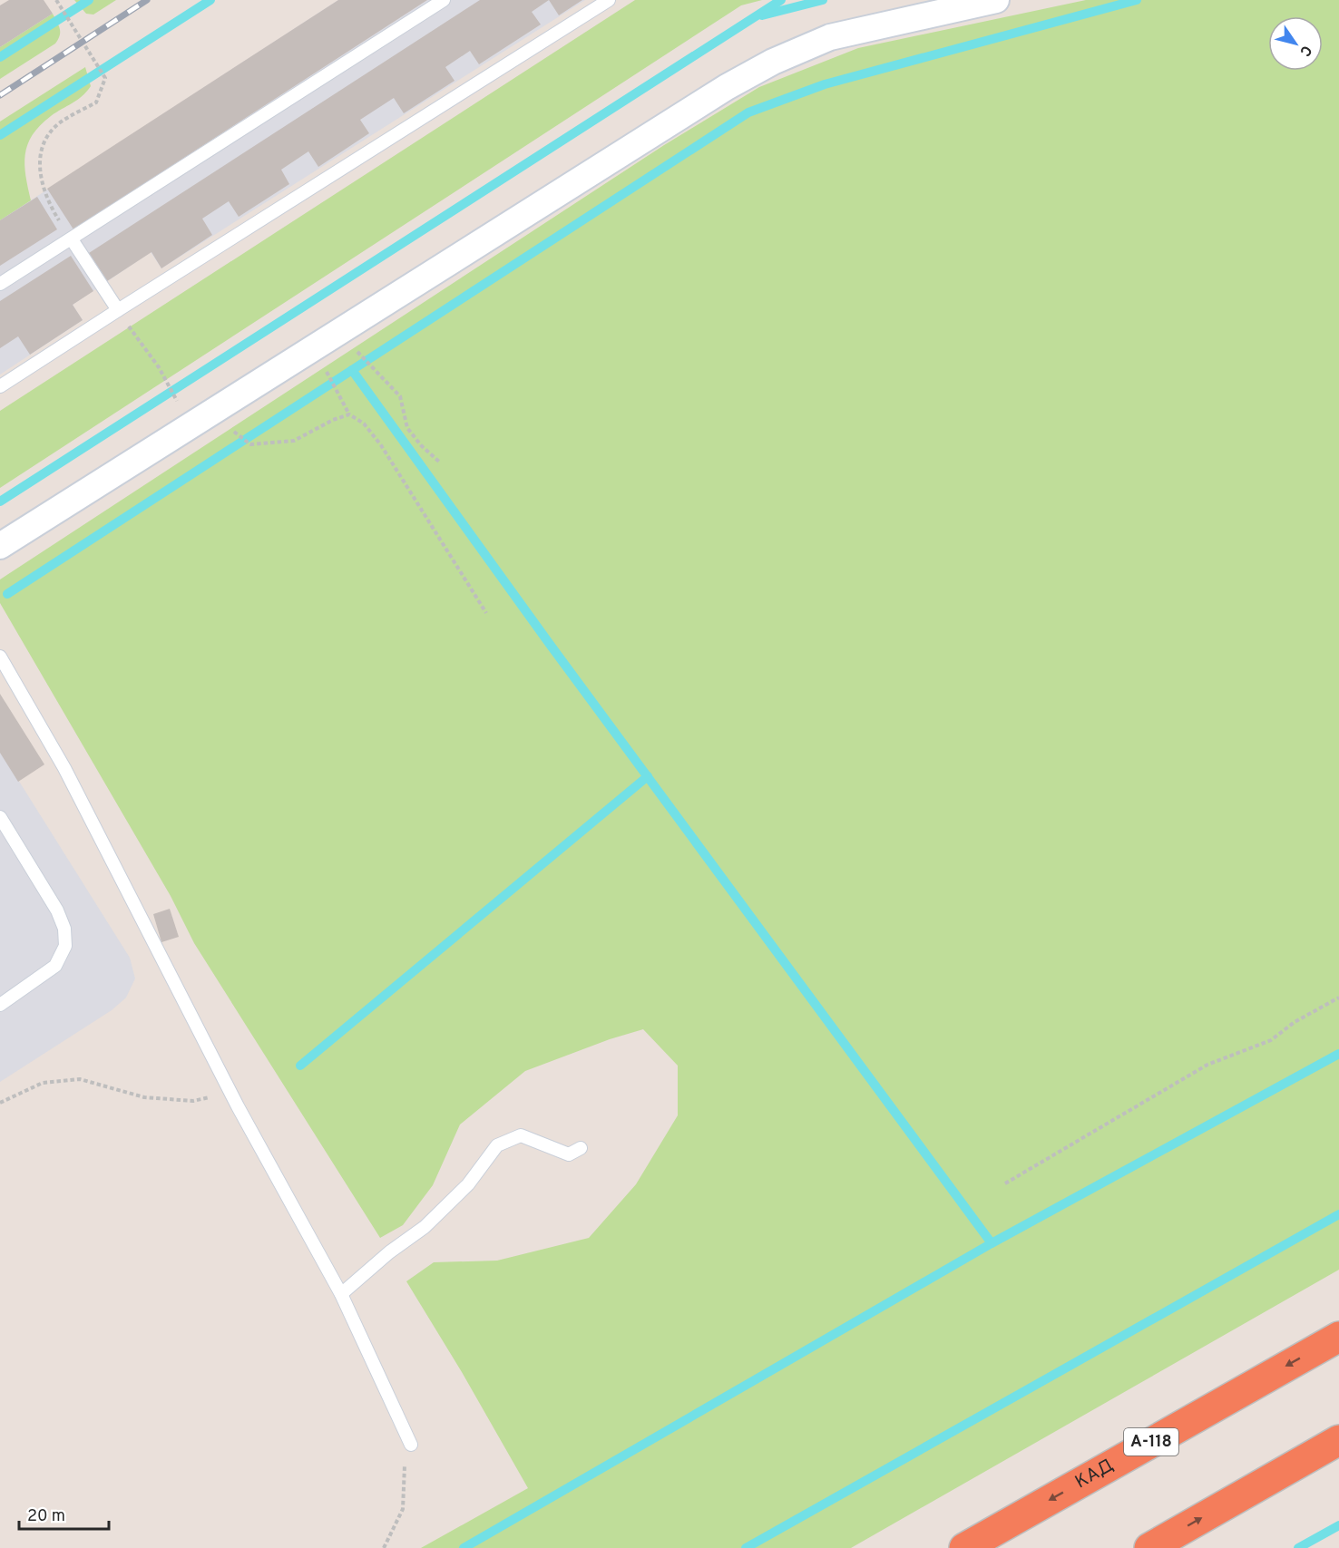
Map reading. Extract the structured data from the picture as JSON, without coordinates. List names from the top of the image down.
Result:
{
  "streets": {
    "highway": ["А-118", "КАД"]
  },
  "scale_bar": "20 m",
  "north": "bottom right"
}
